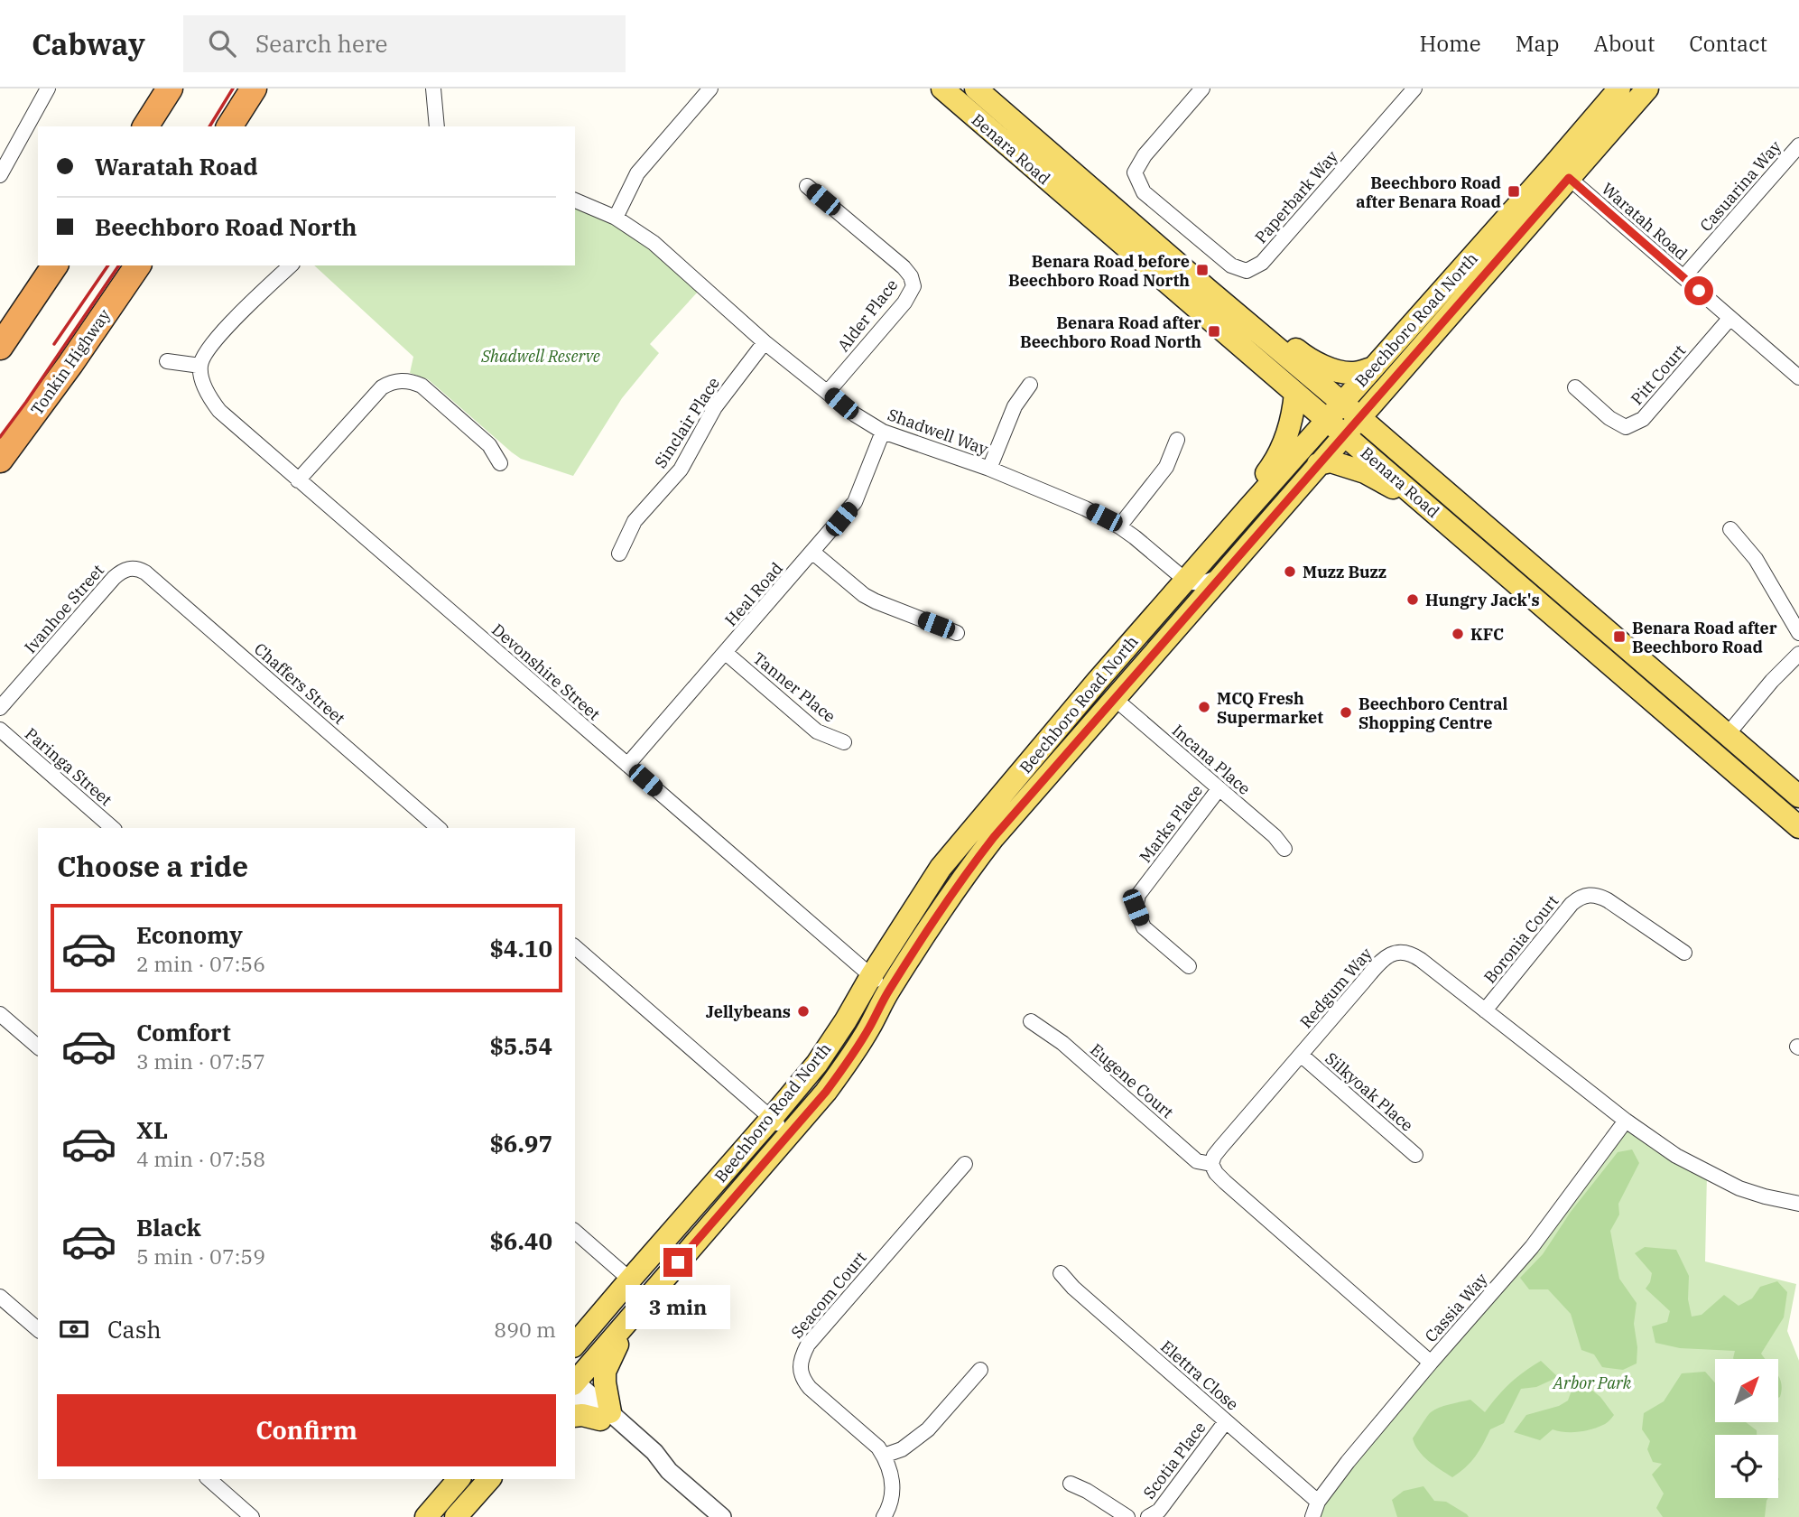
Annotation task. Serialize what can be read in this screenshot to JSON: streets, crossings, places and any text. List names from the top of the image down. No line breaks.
{"streets":{"highway":["Tonkin Highway"],"main road":["Benara Road","Beechboro Road North"],"street":["Casuarina Way","Paperbark Way","Waratah Road","Alder Place","Pitt Court","Sinclair Place","Shadwell Way","Heal Road","Ivanhoe Street","Devonshire Street","Chaffers Street","Tanner Place","Incana Place","Paringa Street","Marks Place","Boronia Court","Redgum Way","Eugene Court","Silkyoak Place","Seacom Court","Cassia Way","Elettra Close","Scotia Place"]},"crossings":[["Benara Road","Beechboro Road North"],["Casuarina Way","Waratah Road"],["Waratah Road","Beechboro Road North"],["Waratah Road","Pitt Court"],["Alder Place","Shadwell Way"],["Beechboro Road North","Shadwell Way"],["Beechboro Road North","Devonshire Street"],["Beechboro Road North","Incana Place"],["Sinclair Place","Shadwell Way"],["Shadwell Way","Heal Road"],["Heal Road","Devonshire Street"],["Heal Road","Tanner Place"],["Ivanhoe Street","Chaffers Street"],["Incana Place","Marks Place"],["Boronia Court","Redgum Way"],["Redgum Way","Eugene Court"],["Redgum Way","Silkyoak Place"],["Redgum Way","Cassia Way"],["Cassia Way","Elettra Close"],["Elettra Close","Scotia Place"]],"parks":["Shadwell Reserve","Arbor Park"],"places":{"transit":["Beechboro Road after Benara Road","Benara Road before Beechboro Road North","Benara Road after Beechboro Road North","Benara Road after Beechboro Road"],"other":["Muzz Buzz","Hungry Jack's","KFC","MCQ Fresh Supermarket","Beechboro Central Shopping Centre","Jellybeans"]},"north":"top right","page":{"header":"Cabway","search":"Search here","nav":["Home","Map","About","Contact"],"banner":["Waratah Road","Beechboro Road North"],"heading":"Choose a ride","list":[{"name":"Economy","note":"2 min · 07:56","value":"$4.10"},{"name":"Comfort","note":"3 min · 07:57","value":"$5.54"},{"name":"XL","note":"4 min · 07:58","value":"$6.97"},{"name":"Black","note":"5 min · 07:59","value":"$6.40"}],"bubble":"3 min","pay":["Cash","890 m"],"buttons":"Confirm"}}
